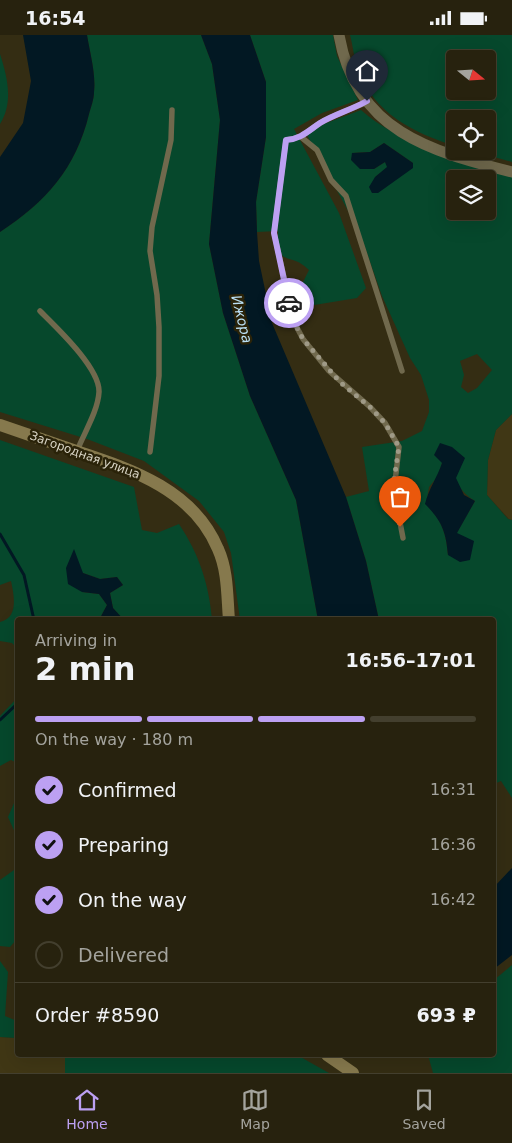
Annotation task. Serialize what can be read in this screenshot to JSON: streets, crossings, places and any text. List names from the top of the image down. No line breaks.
{"streets":{"main road":["Загородная улица"]},"water":["Ижора"],"north":"right","page":{"status":"16:54","heading":["2 min","Arriving in","16:56–17:01"],"panel":["Order #8590","693 ₽"],"bar":"On the way · 180 m","list":[["Confirmed","16:31"],["Preparing","16:36"],["On the way","16:42"],"Delivered"],"tabs":["Home","Map","Saved"]}}
